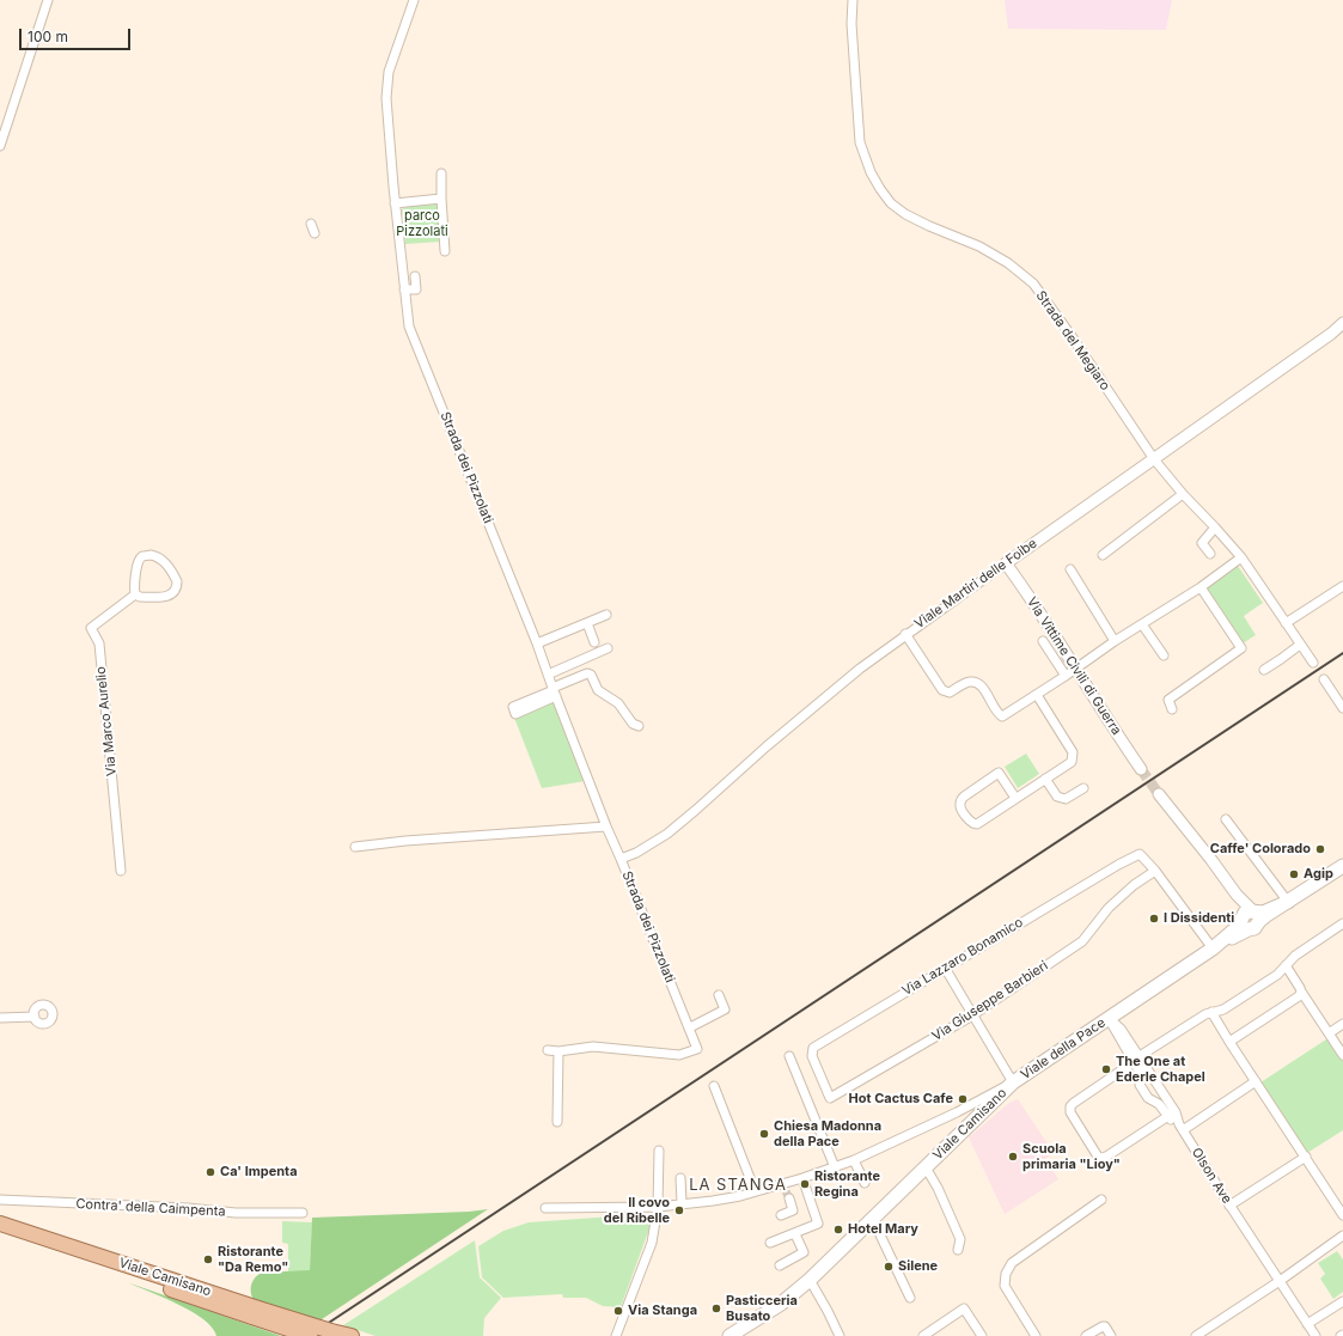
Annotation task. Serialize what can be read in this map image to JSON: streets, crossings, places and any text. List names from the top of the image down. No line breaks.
{"streets":{"main road":["Viale della Pace","Viale Camisano"],"street":["Strada del Megiaro","Strada dei Pizzolati","Viale Martiri delle Foibe","Via Vittime Civili di Guerra","Via Marco Aurelio","Via Lazzaro Bonamico","Via Giuseppe Barbieri","Olson Ave","Contra' della Caimpenta"]},"crossings":[["Strada del Megiaro","Viale Martiri delle Foibe"],["Strada dei Pizzolati","Viale Martiri delle Foibe"],["Viale Martiri delle Foibe","Via Vittime Civili di Guerra"],["Via Lazzaro Bonamico","Via Giuseppe Barbieri"],["Viale della Pace","Viale Camisano"],["Viale della Pace","Olson Ave"]],"districts":["LA STANGA"],"parks":["parco Pizzolati"],"places":["Caffe' Colorado","Agip","I Dissidenti","The One at Ederle Chapel","Hot Cactus Cafe","Chiesa Madonna della Pace","Scuola primaria \"Lioy\"","Ca' Impenta","Ristorante Regina","Il covo del Ribelle","Hotel Mary","Ristorante \"Da Remo\"","Silene","Pasticceria Busato","Via Stanga"],"scale_bar":"100 m"}
